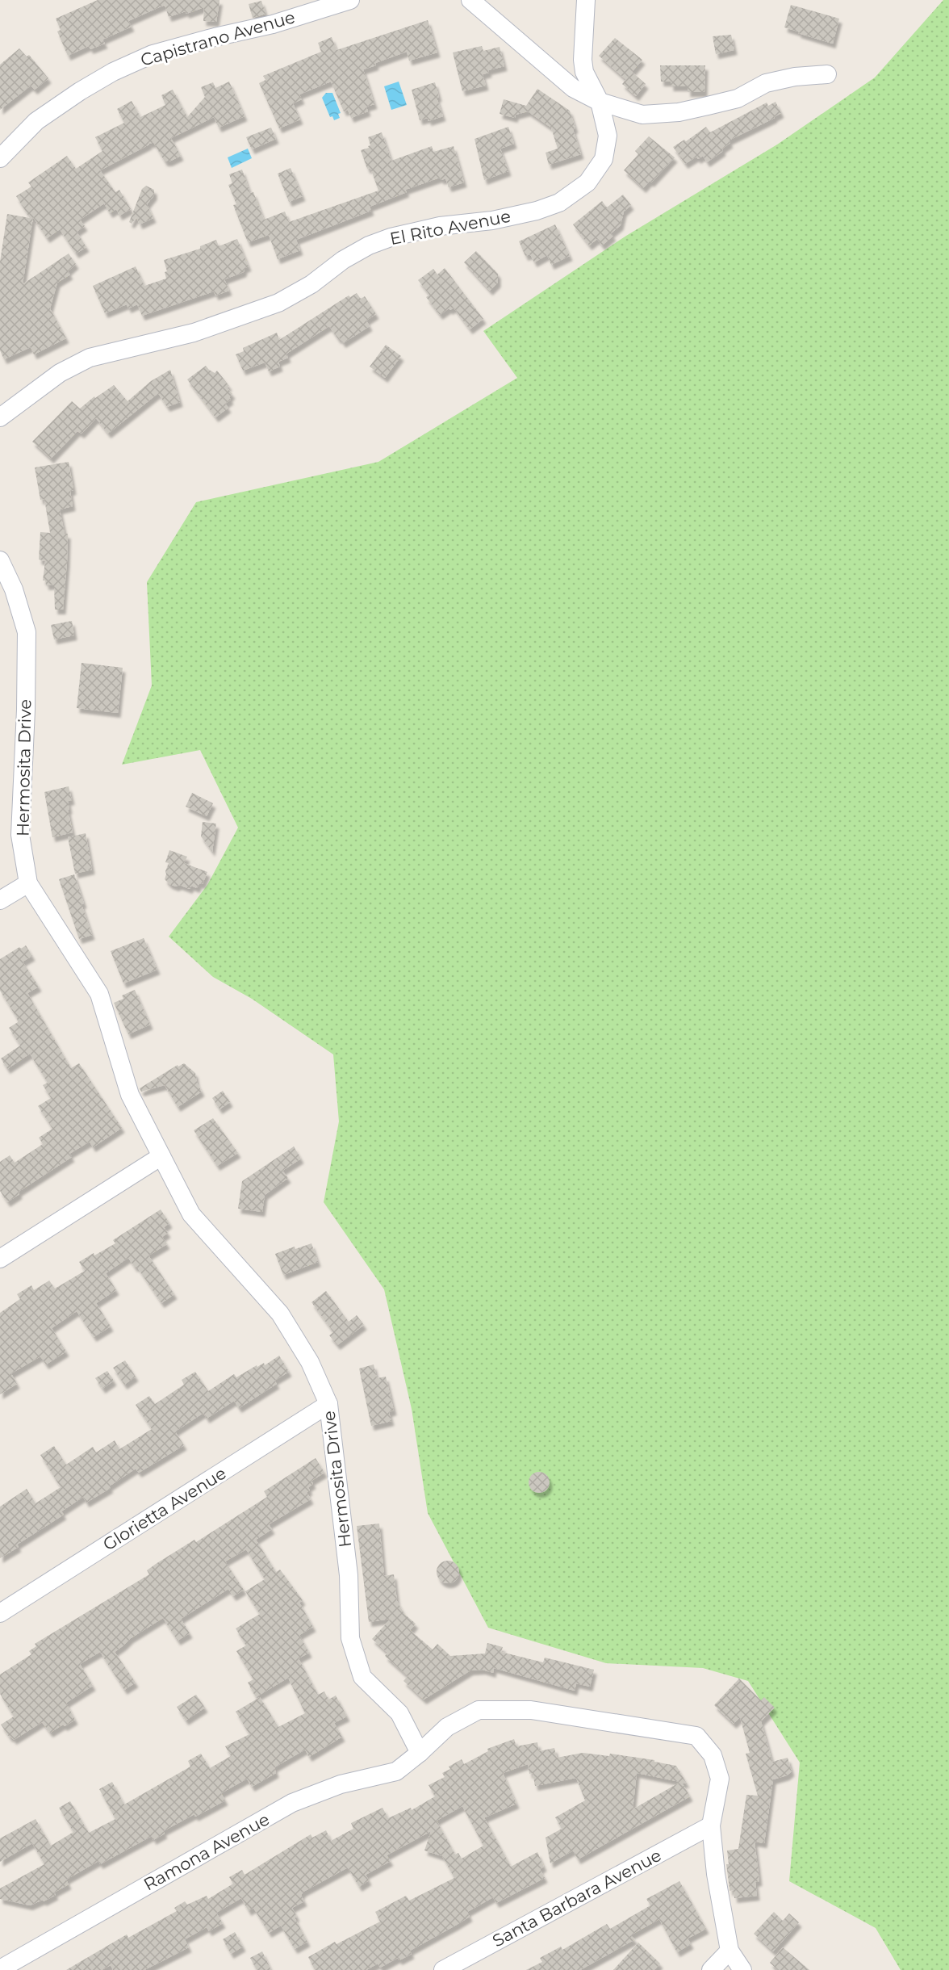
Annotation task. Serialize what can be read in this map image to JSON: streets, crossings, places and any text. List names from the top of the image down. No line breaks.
{"streets":{"street":["Capistrano Avenue","El Rito Avenue","Hermosita Drive","Glorietta Avenue","Ramona Avenue","Santa Barbara Avenue"]},"crossings":[["Hermosita Drive","Glorietta Avenue"],["Hermosita Drive","Ramona Avenue"]]}
